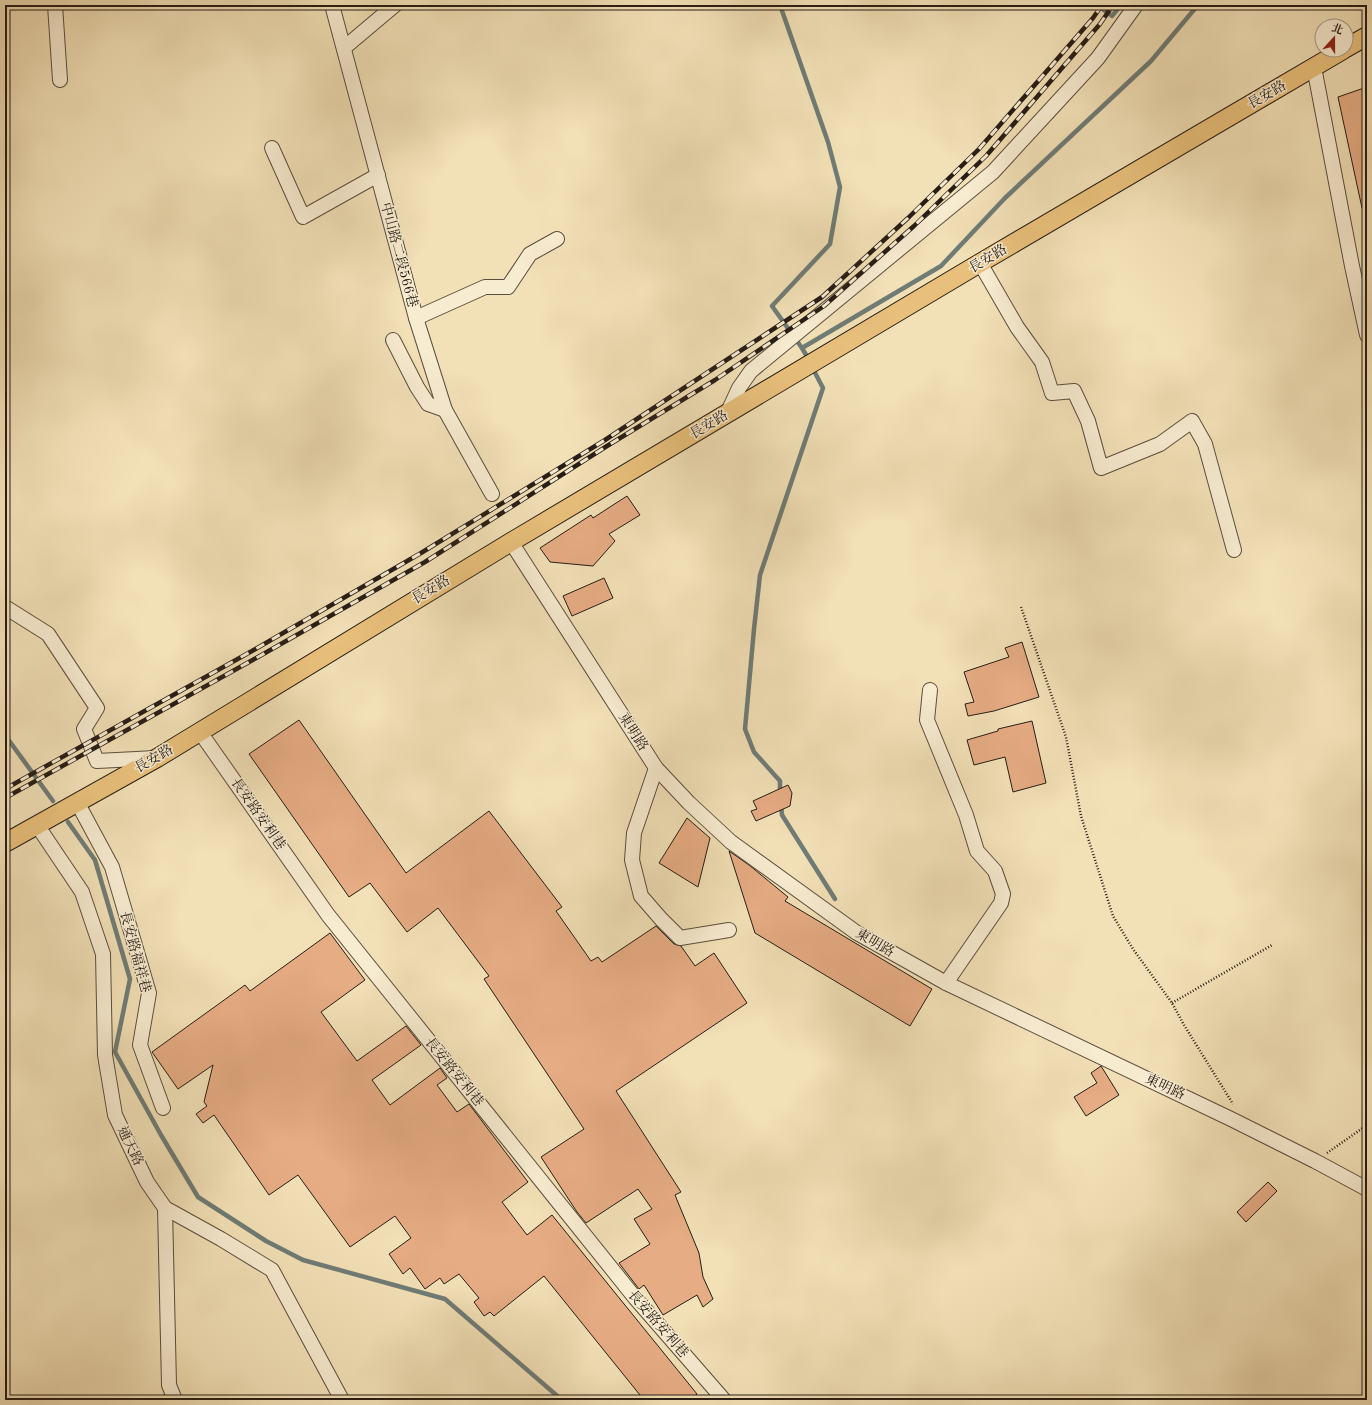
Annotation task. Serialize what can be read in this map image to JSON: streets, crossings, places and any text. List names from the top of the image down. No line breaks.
{"streets":{"main road":["長安路"],"street":["中山路二段566巷","東明路","長安路安利巷","長安路福祥巷","通天路"]},"crossings":[["長安路","東明路"],["長安路","長安路安利巷"],["長安路","長安路福祥巷"]],"north":"top"}
